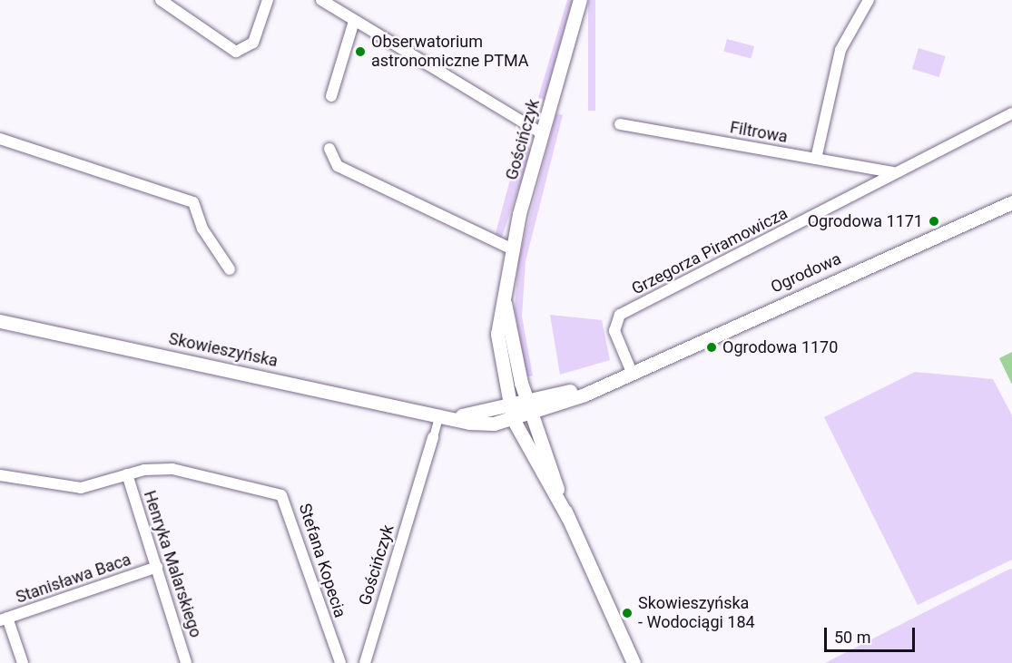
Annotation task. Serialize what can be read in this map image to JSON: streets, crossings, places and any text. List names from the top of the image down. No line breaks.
{"streets":{"street":["Filtrowa","Gościńczyk","Grzegorza Piramowicza","Ogrodowa","Skowieszyńska","Stefana Kopecia","Henryka Malarskiego","Stanisława Baca"]},"crossings":[["Filtrowa","Grzegorza Piramowicza"],["Gościńczyk","Ogrodowa"],["Gościńczyk","Skowieszyńska"],["Grzegorza Piramowicza","Ogrodowa"],["Ogrodowa","Skowieszyńska"],["Stefana Kopecia","Henryka Malarskiego"],["Henryka Malarskiego","Stanisława Baca"]],"places":["Obserwatorium astronomiczne PTMA","Ogrodowa 1171","Ogrodowa 1170","Skowieszyńska - Wodociągi 184"],"scale_bar":"50 m"}
